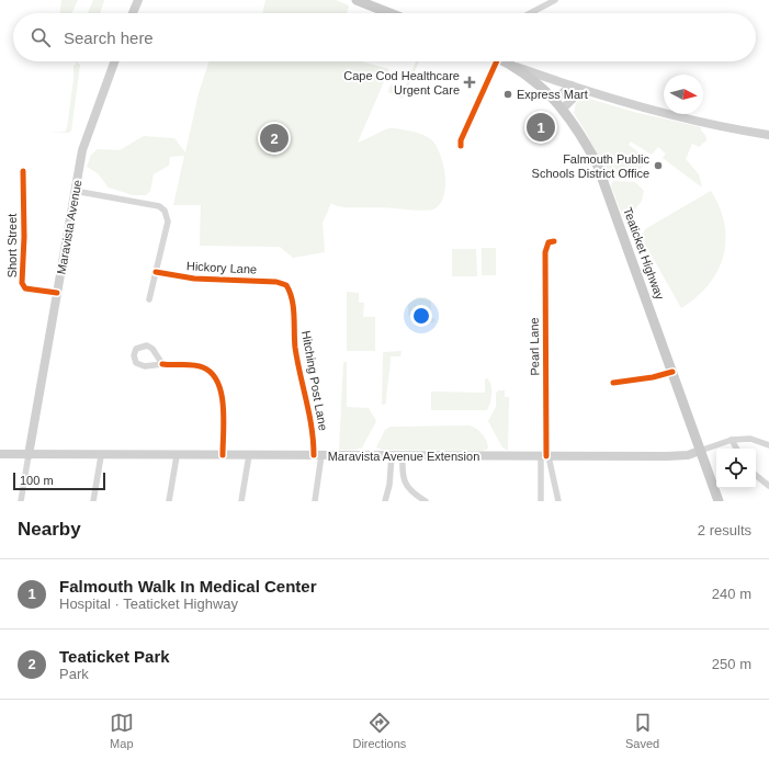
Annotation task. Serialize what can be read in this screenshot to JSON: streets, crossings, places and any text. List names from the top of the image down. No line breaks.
{"streets":{"main road":["Maravista Avenue","Teaticket Highway","Maravista Avenue Extension"],"street":["Short Street","Hickory Lane","Pearl Lane","Hitching Post Lane"]},"crossings":[["Maravista Avenue","Short Street"],["Maravista Avenue","Maravista Avenue Extension"],["Teaticket Highway","Maravista Avenue Extension"],["Hickory Lane","Hitching Post Lane"],["Pearl Lane","Maravista Avenue Extension"],["Hitching Post Lane","Maravista Avenue Extension"]],"places":{"health":["Cape Cod Healthcare Urgent Care"],"other":["Express Mart","Falmouth Public Schools District Office"]},"scale_bar":"100 m","north":"right","page":{"search":"Search here","pins":["1","2"],"scale":"100 m","heading":["Nearby","2 results"],"list":[{"mark":"1","name":"Falmouth Walk In Medical Center","note":"Hospital · Teaticket Highway","value":"240 m"},{"mark":"2","name":"Teaticket Park","note":"Park","value":"250 m"}],"nav":["Map","Directions","Saved"]}}
